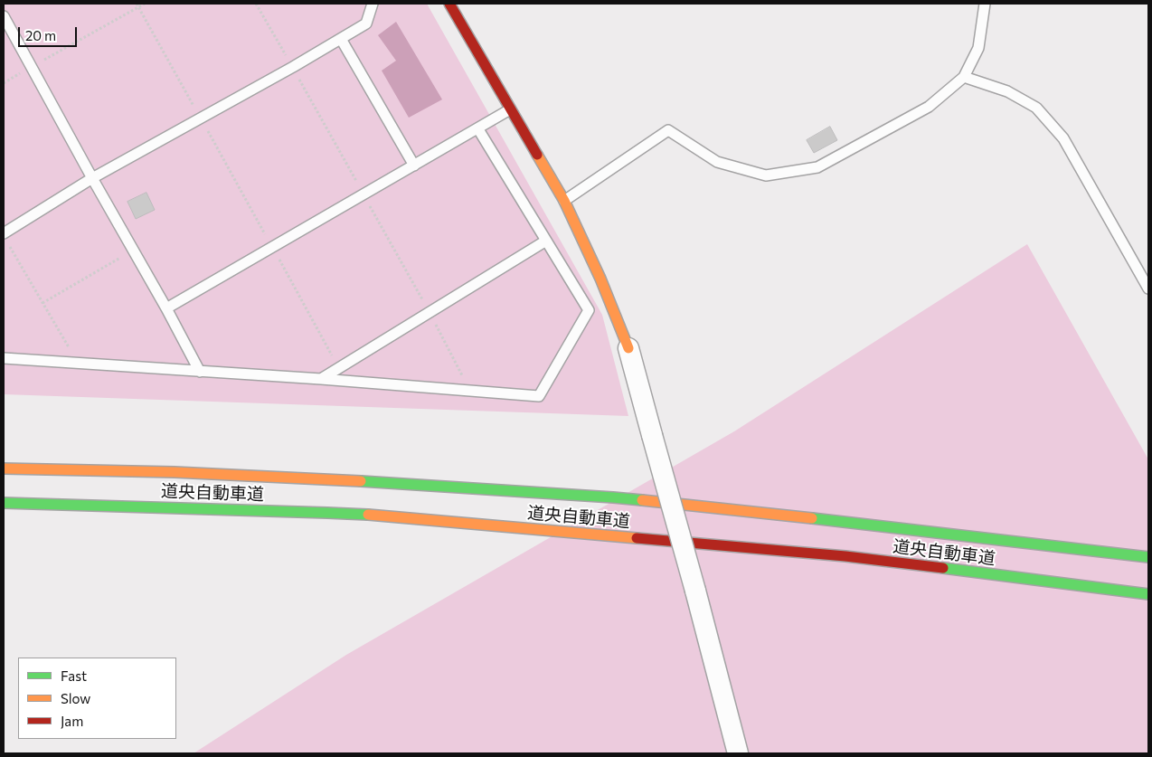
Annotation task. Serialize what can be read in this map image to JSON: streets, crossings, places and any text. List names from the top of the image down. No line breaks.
{"streets":{"main road":["道央自動車道"]},"legend":["Fast","Slow","Jam"],"scale_bar":"20 m"}
